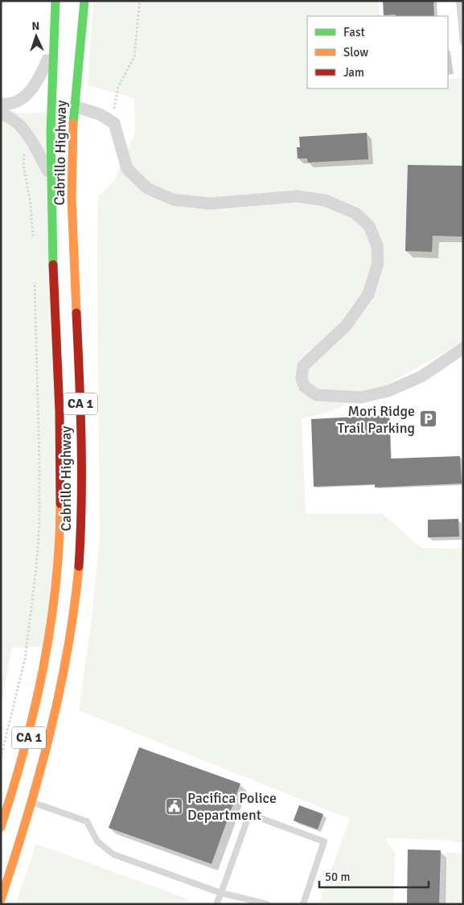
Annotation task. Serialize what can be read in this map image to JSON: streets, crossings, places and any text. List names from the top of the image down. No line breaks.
{"streets":{"highway":["Cabrillo Highway","CA 1"]},"places":{"parking":["Mori Ridge Trail Parking"],"public building":["Pacifica Police Department"]},"legend":["Fast","Slow","Jam"],"scale_bar":"50 m","north":"top"}
